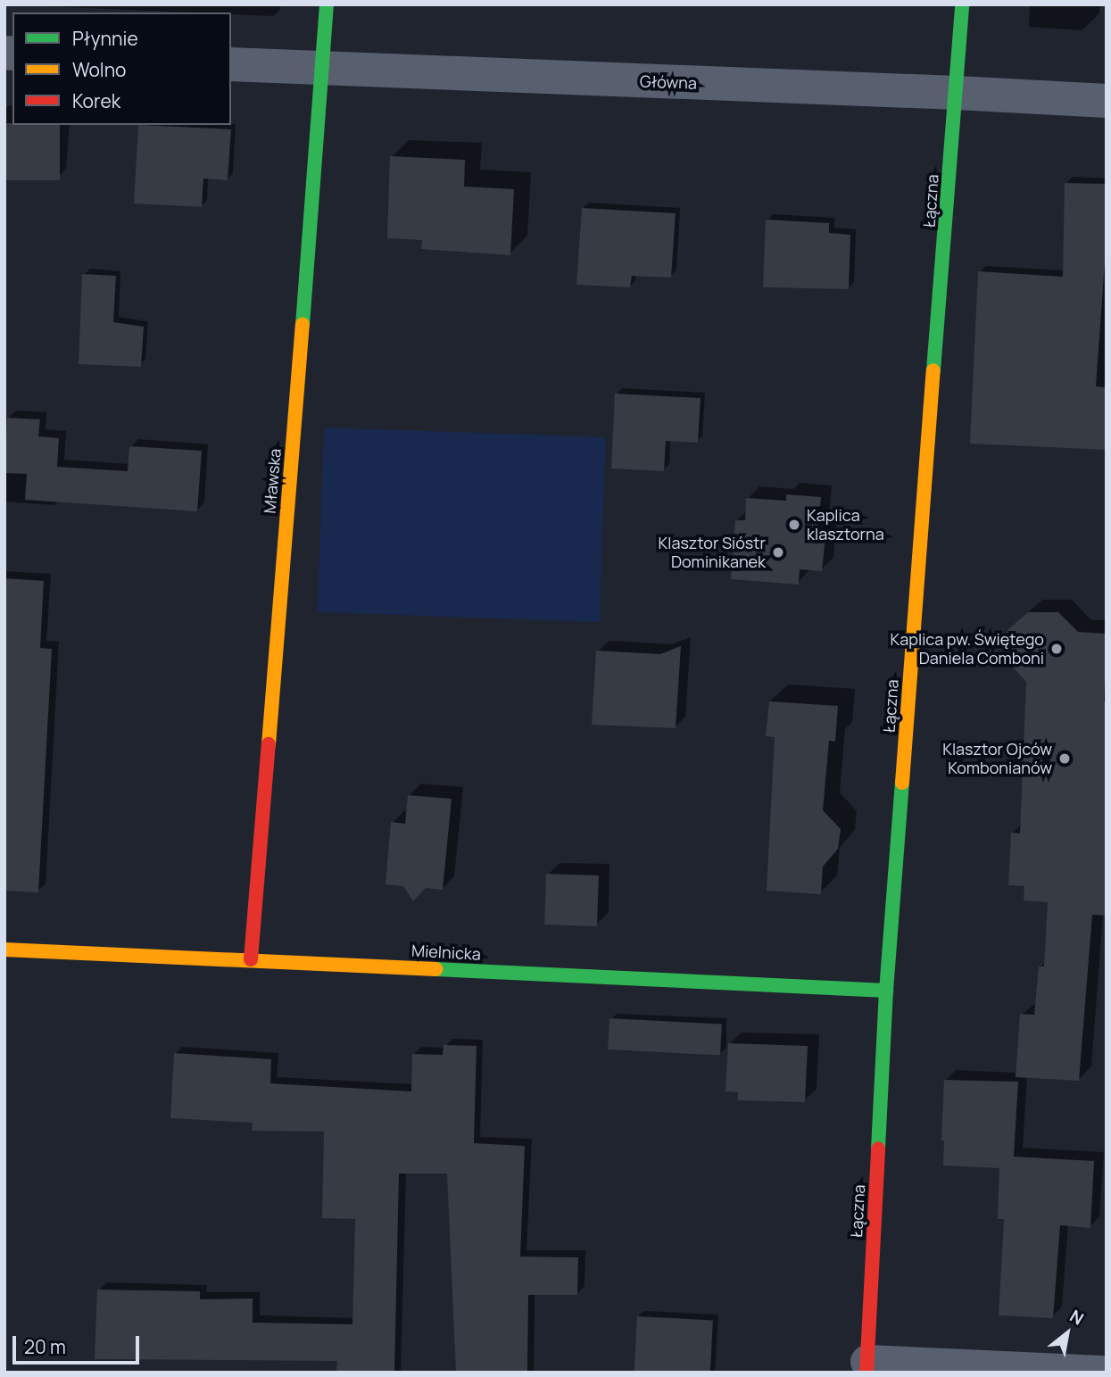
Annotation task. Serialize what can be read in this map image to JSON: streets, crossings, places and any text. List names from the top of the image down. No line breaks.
{"streets":{"street":["Główna","Łączna","Mławska","Mielnicka"]},"crossings":[["Główna","Łączna"],["Główna","Mławska"],["Łączna","Mielnicka"],["Mławska","Mielnicka"]],"places":["Kaplica klasztorna","Klasztor Sióstr Dominikanek","Kaplica pw. Świętego Daniela Comboni","Klasztor Ojców Kombonianów"],"legend":["Płynnie","Wolno","Korek"],"scale_bar":"20 m","north":"top right"}
